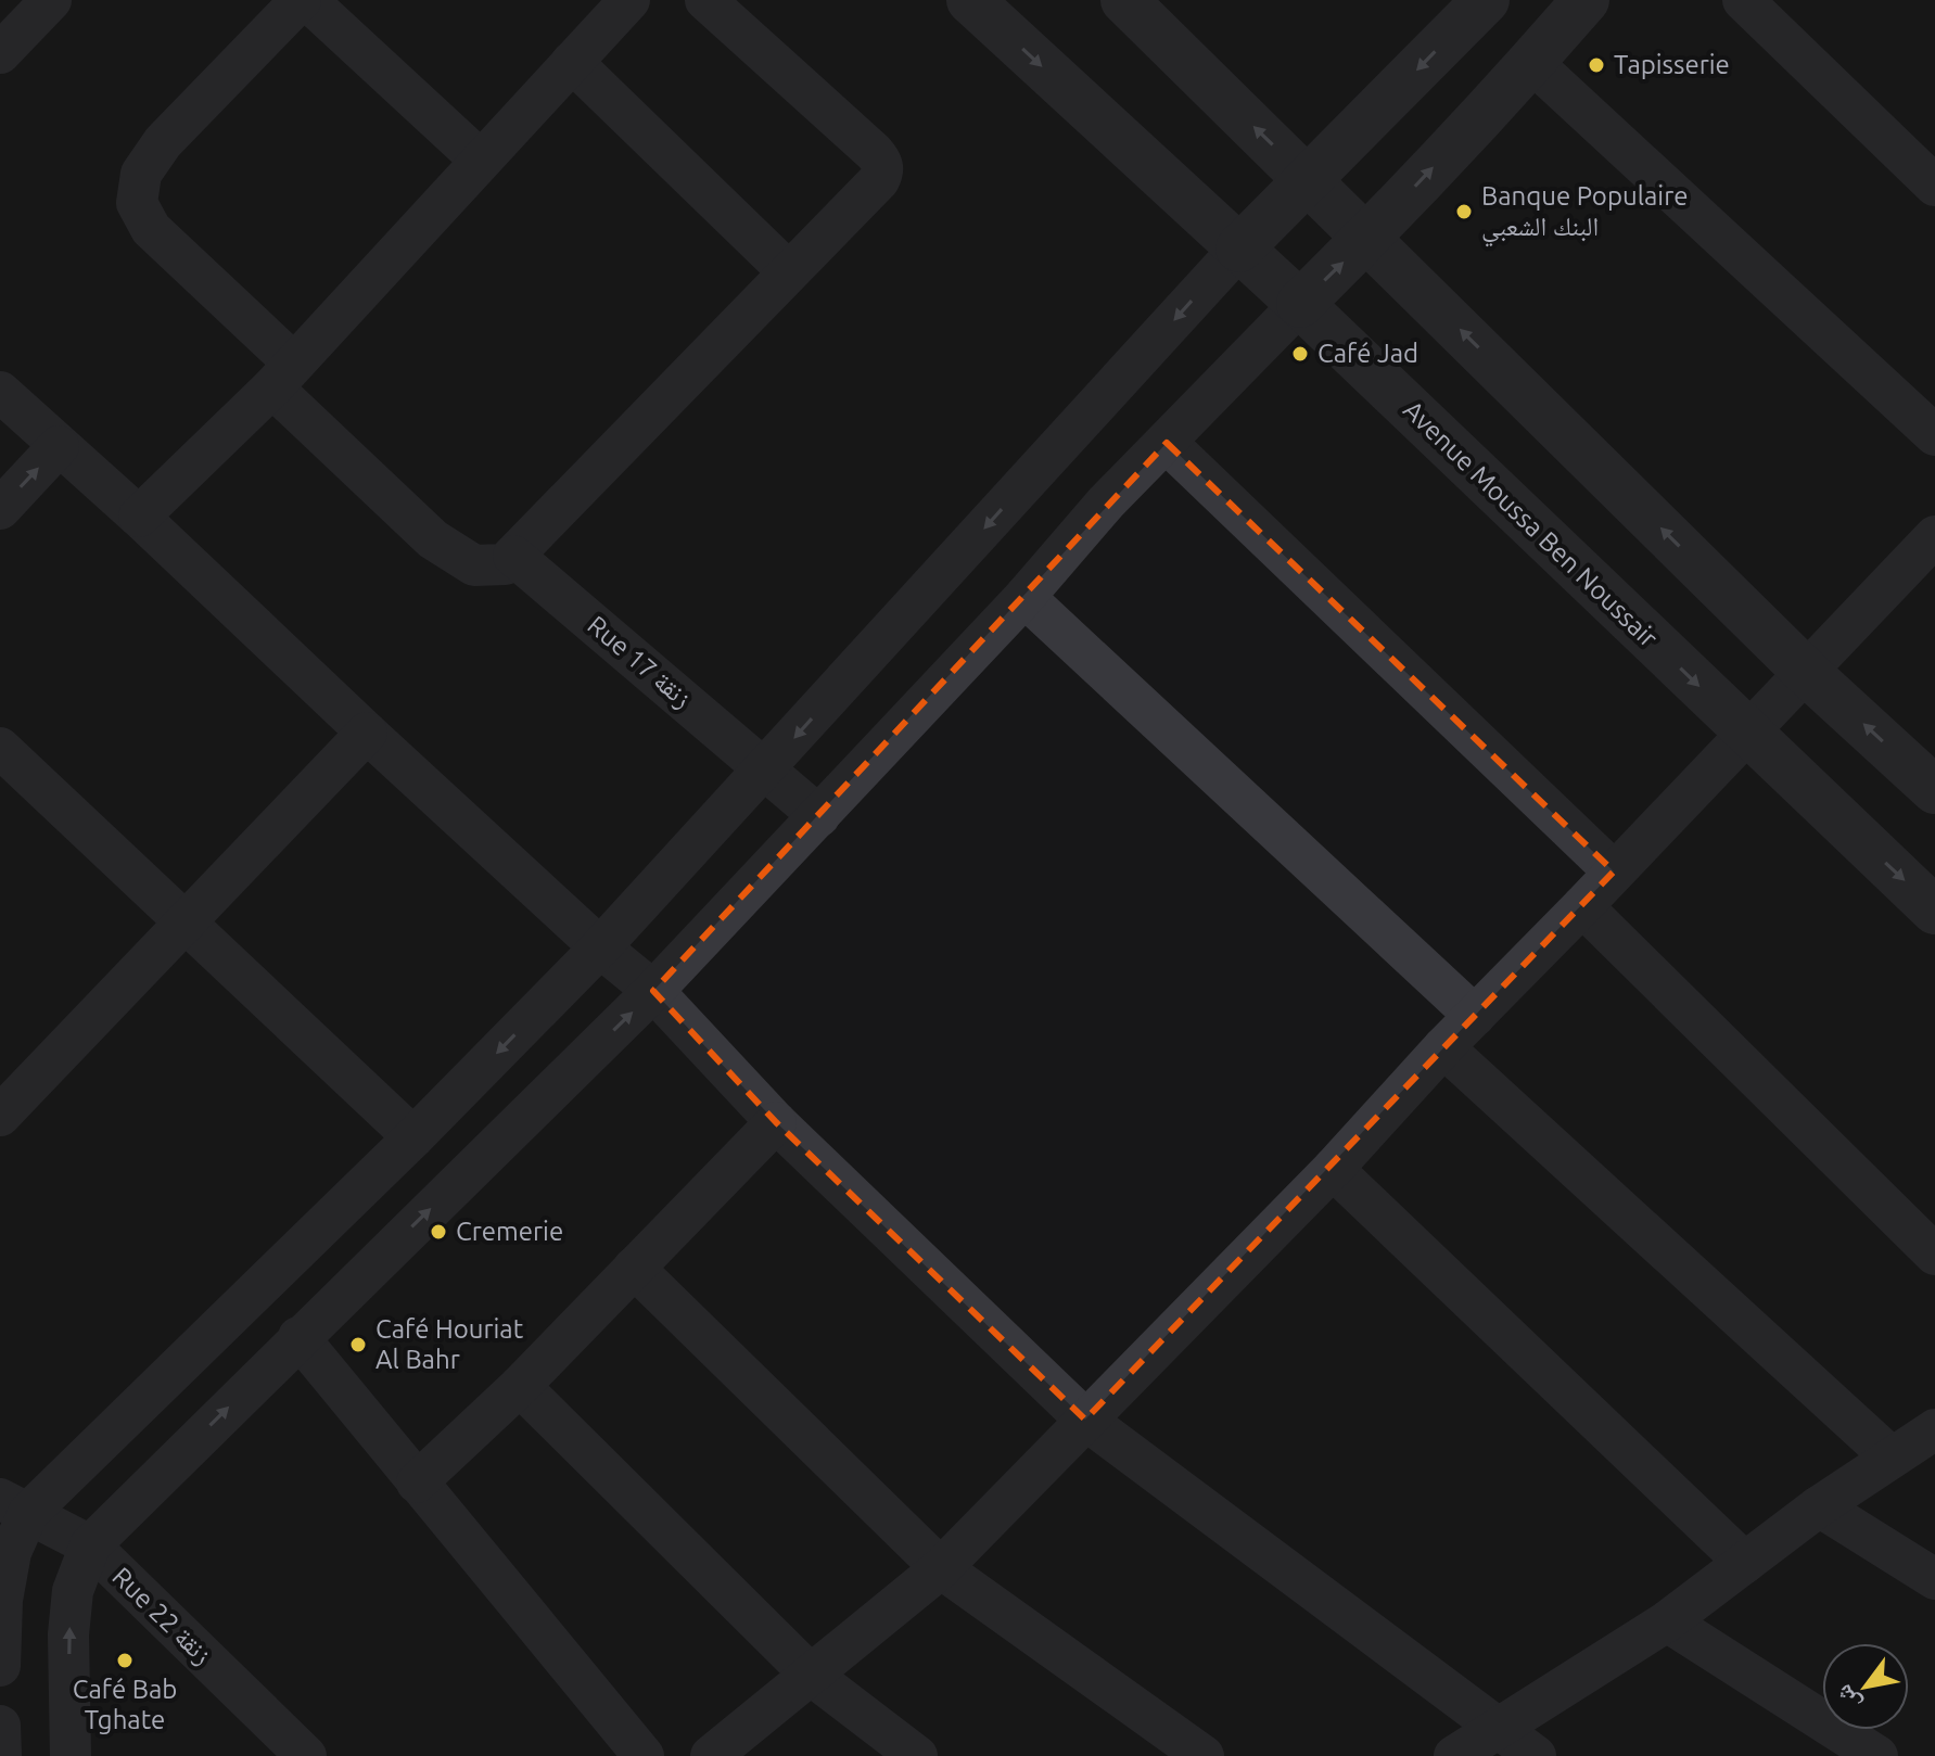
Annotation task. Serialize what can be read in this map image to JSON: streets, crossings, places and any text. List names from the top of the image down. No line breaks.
{"streets":{"street":["Avenue Moussa Ben Noussair","Rue 17 زنقة","Rue 22 زنقة"]},"places":["Tapisserie","Banque Populaire البنك الشعبي","Café Jad","Cremerie","Café Houriat Al Bahr","Café Bab Tghate"],"north":"bottom left"}
